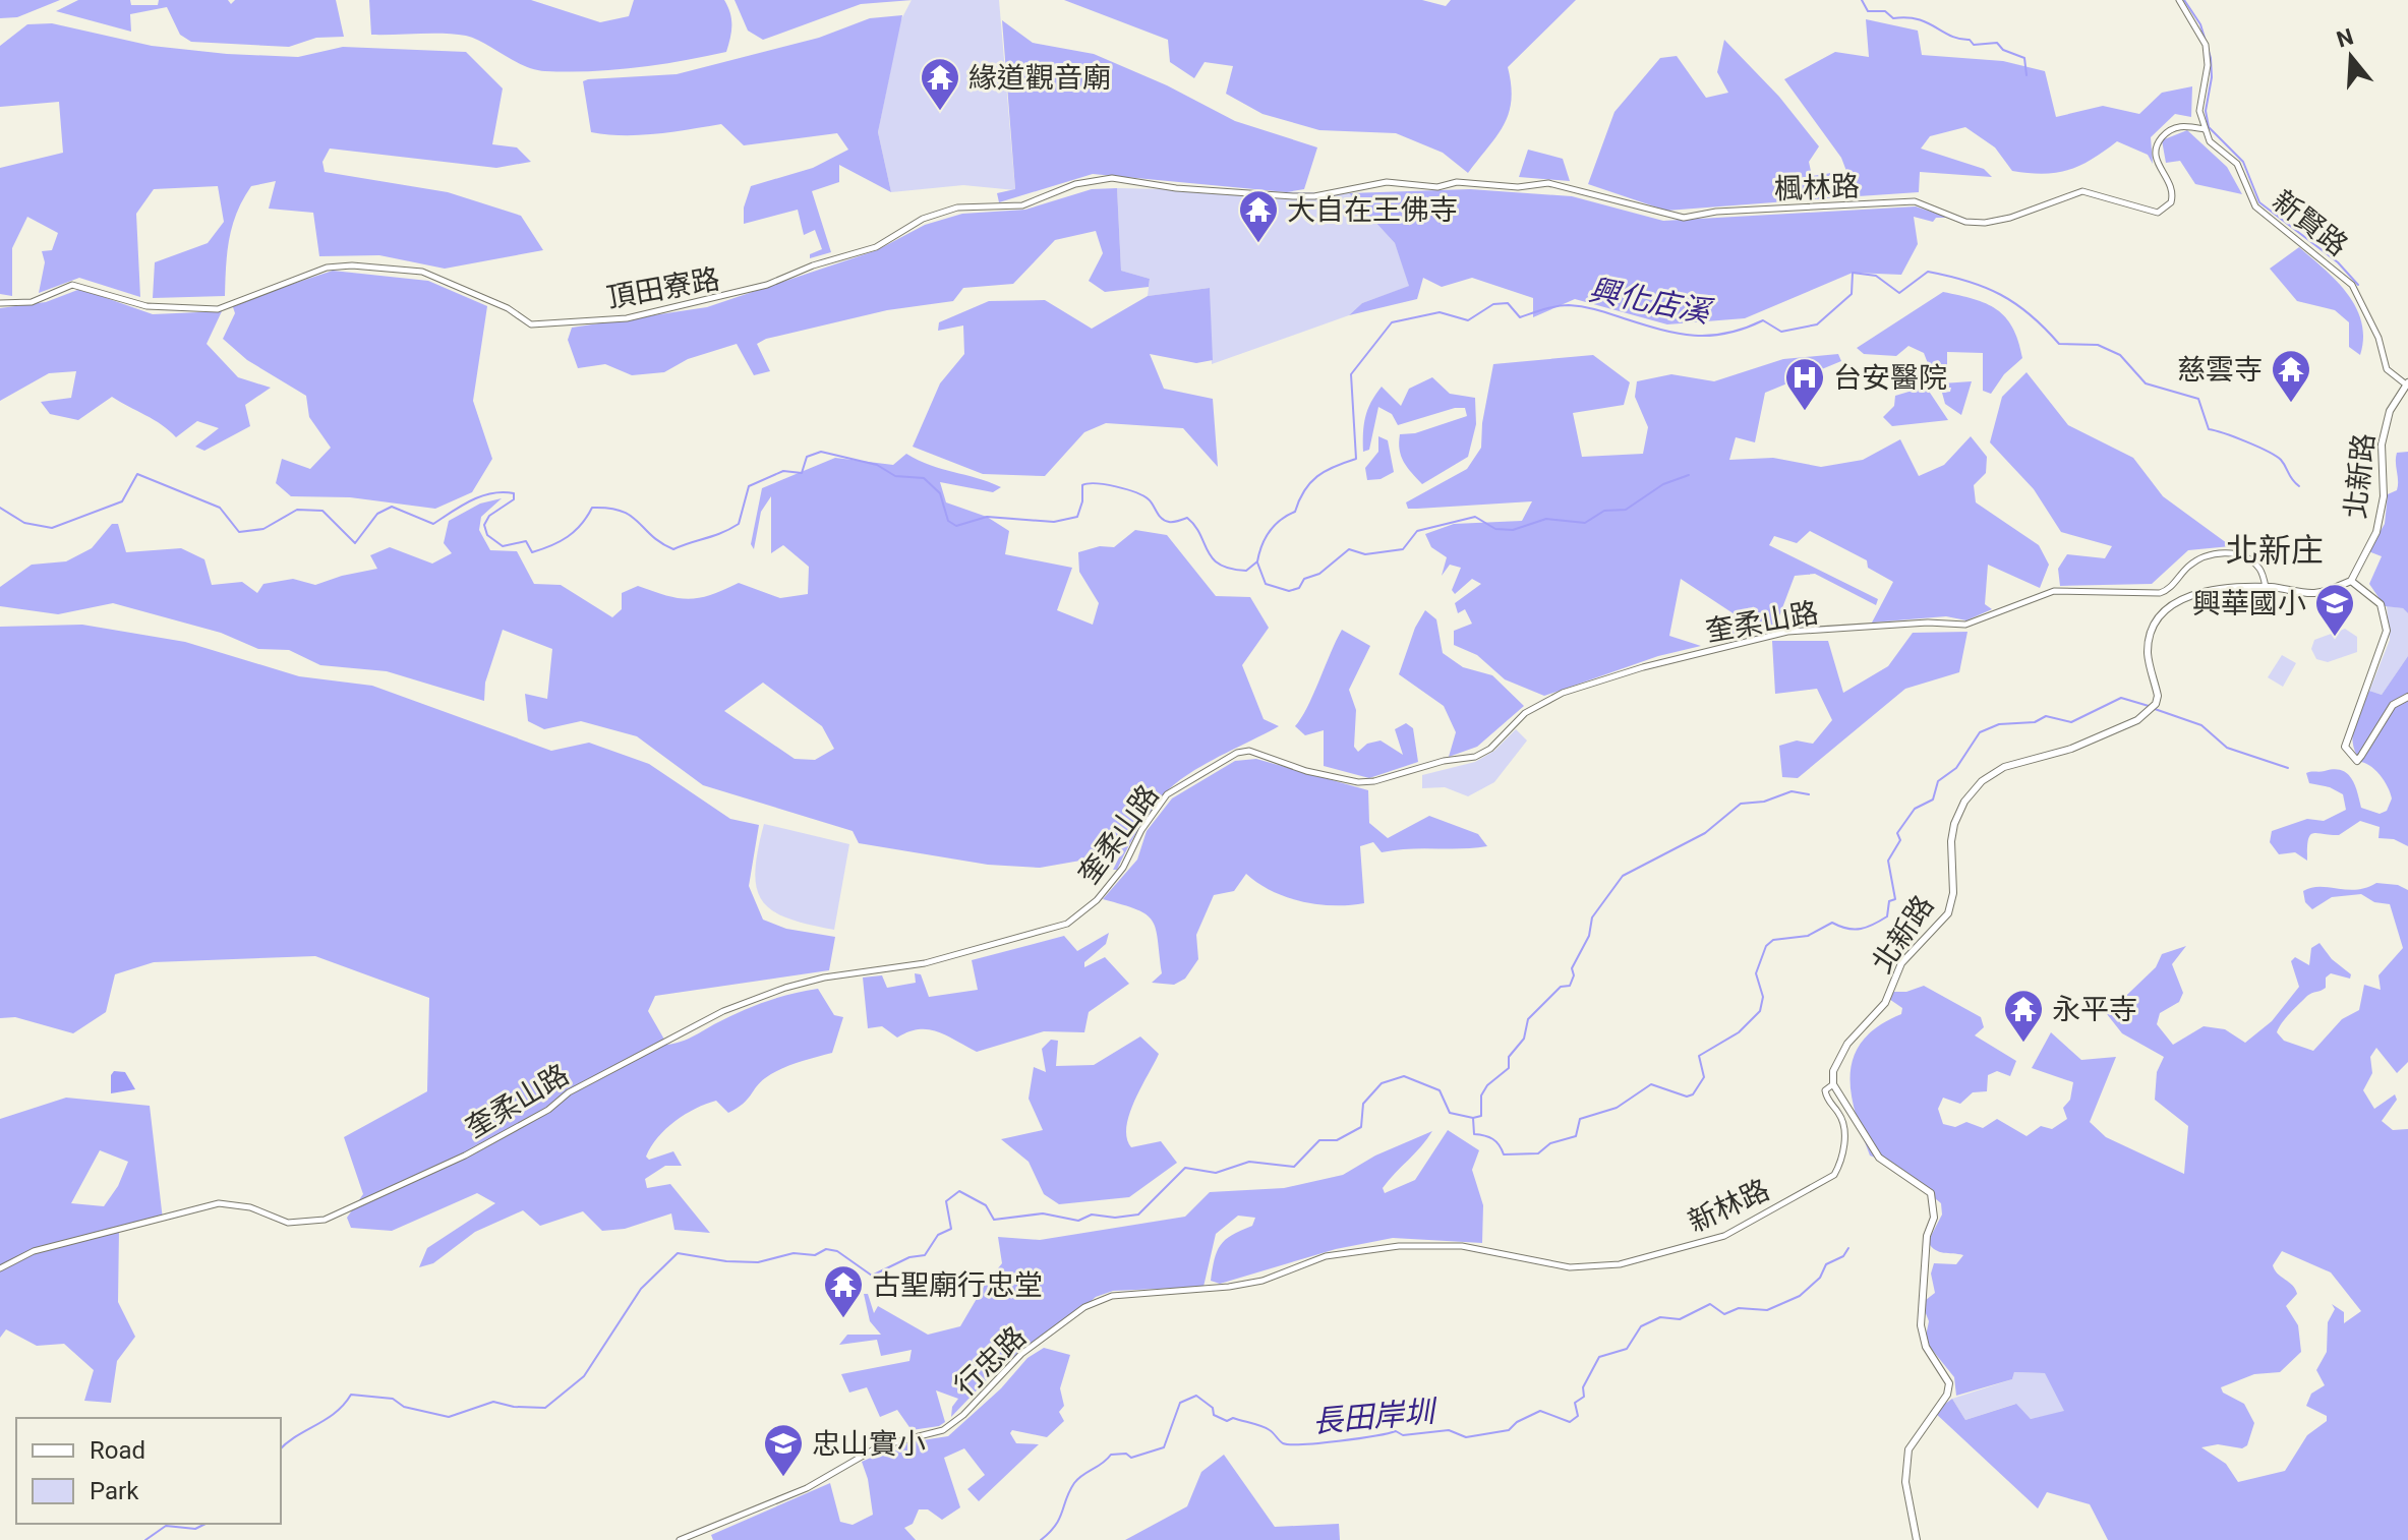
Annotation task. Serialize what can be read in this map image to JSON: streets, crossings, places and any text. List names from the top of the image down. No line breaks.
{"streets":{"main road":["北新路"],"street":["楓林路","新賢路","頂田寮路","奎柔山路","新林路","行忠路"]},"crossings":[["楓林路","新賢路"],["楓林路","頂田寮路"],["新賢路","北新路"],["北新路","奎柔山路"],["北新路","新林路"],["新林路","行忠路"]],"districts":["北新庄"],"water":["興化店溪","長田岸圳"],"places":{"temple":["緣道觀音廟","大自在王佛寺","慈雲寺","永平寺","古聖廟行忠堂"],"hospital":["台安醫院"],"school or university":["興華國小","忠山實小"]},"legend":["Road","Park"],"north":"top"}
